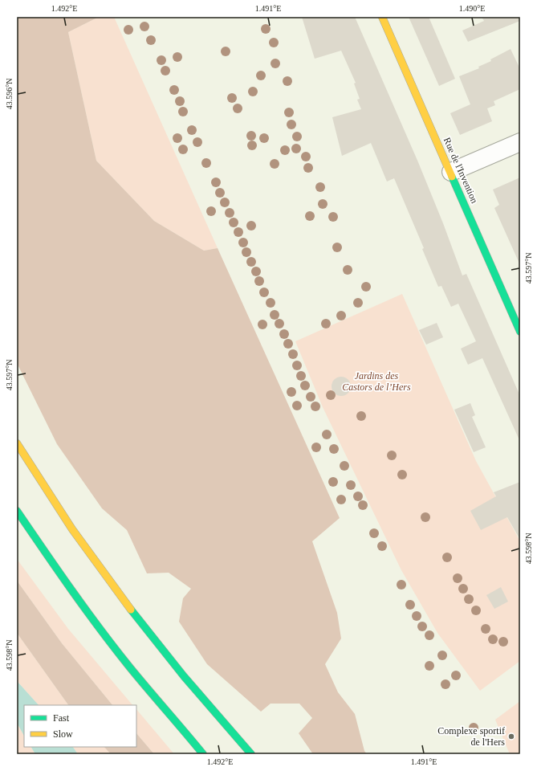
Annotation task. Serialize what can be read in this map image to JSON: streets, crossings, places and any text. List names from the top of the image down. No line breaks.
{"streets":{"main road":["Rue de l'Invention"]},"parks":["Jardins des Castors de l’Hers"],"places":["Complexe sportif de l'Hers"],"legend":["Fast","Slow"],"coordinates":["1.492°E","1.491°E","1.490°E","43.596°N","43.597°N","43.598°N"]}
